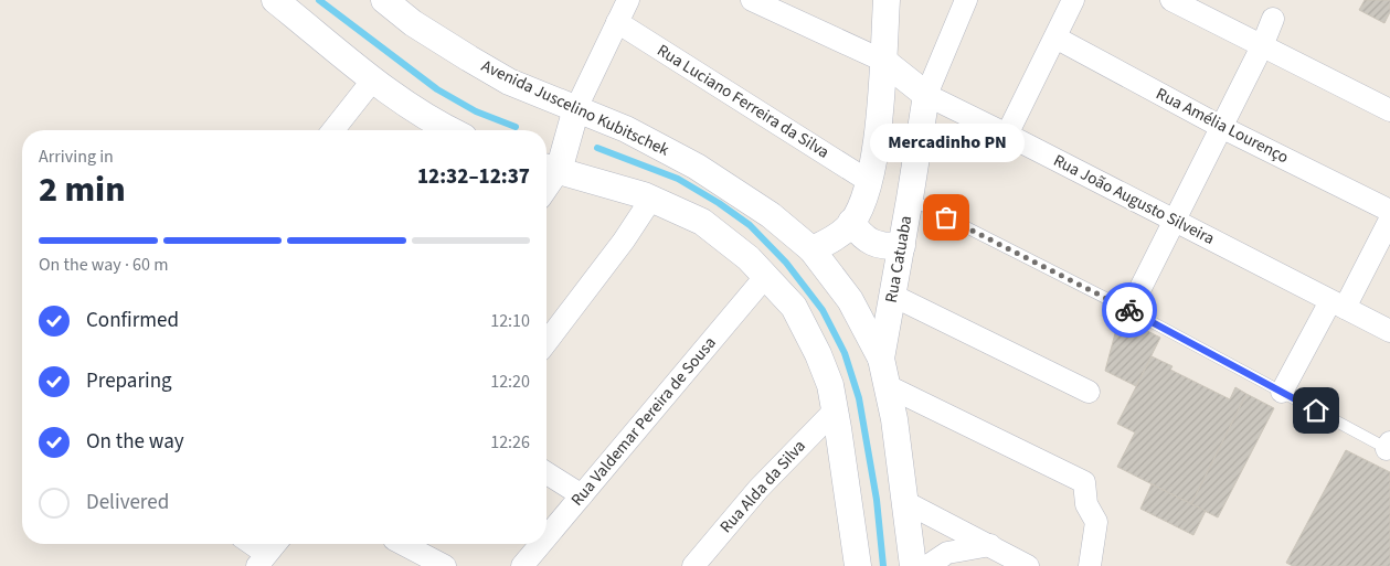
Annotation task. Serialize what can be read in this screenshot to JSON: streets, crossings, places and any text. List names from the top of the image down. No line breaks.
{"streets":{"street":["Rua Luciano Ferreira da Silva","Avenida Juscelino Kubitschek","Rua Amélia Lourenço","Rua João Augusto Silveira","Rua Catuaba","Rua Valdemar Pereira de Sousa","Rua Alda da Silva"]},"crossings":[["Avenida Juscelino Kubitschek","Rua Catuaba"],["Rua João Augusto Silveira","Rua Catuaba"]],"places":["Mercadinho PN"],"page":{"bubble":"Mercadinho PN","heading":["2 min","Arriving in","12:32–12:37"],"bar":"On the way · 60 m","list":[["Confirmed","12:10"],["Preparing","12:20"],["On the way","12:26"],"Delivered"]}}
